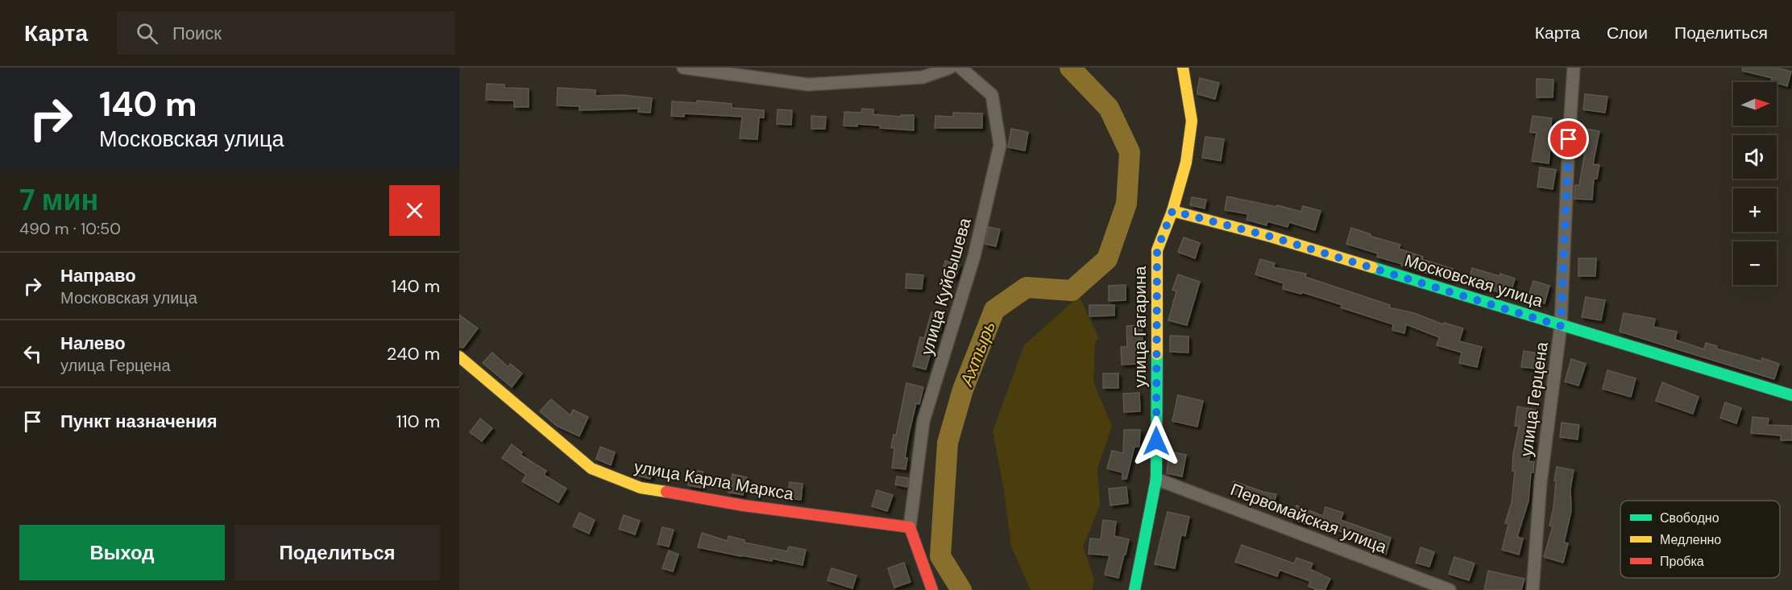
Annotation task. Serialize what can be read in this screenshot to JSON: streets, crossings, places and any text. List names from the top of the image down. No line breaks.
{"streets":{"street":["Московская улица","улица Куйбышева","улица Гагарина","улица Герцена","улица Карла Маркса","Первомайская улица"]},"crossings":[["Московская улица","улица Гагарина"],["Московская улица","улица Герцена"],["улица Куйбышева","улица Карла Маркса"],["улица Гагарина","Первомайская улица"]],"water":["Ахтырь"],"legend":["Свободно","Медленно","Пробка"],"north":"right","page":{"header":"Карта","search":"Поиск","nav":["Карта","Слои","Поделиться"],"turn":["140 m","Московская улица"],"map_buttons":["+","−"],"heading":["7 мин","490 m · 10:50"],"list":[{"name":"Направо","note":"Московская улица","value":"140 m"},{"name":"Налево","note":"улица Герцена","value":"240 m"},{"name":"Пункт назначения","value":"110 m"}],"buttons":["Выход","Поделиться"]}}
